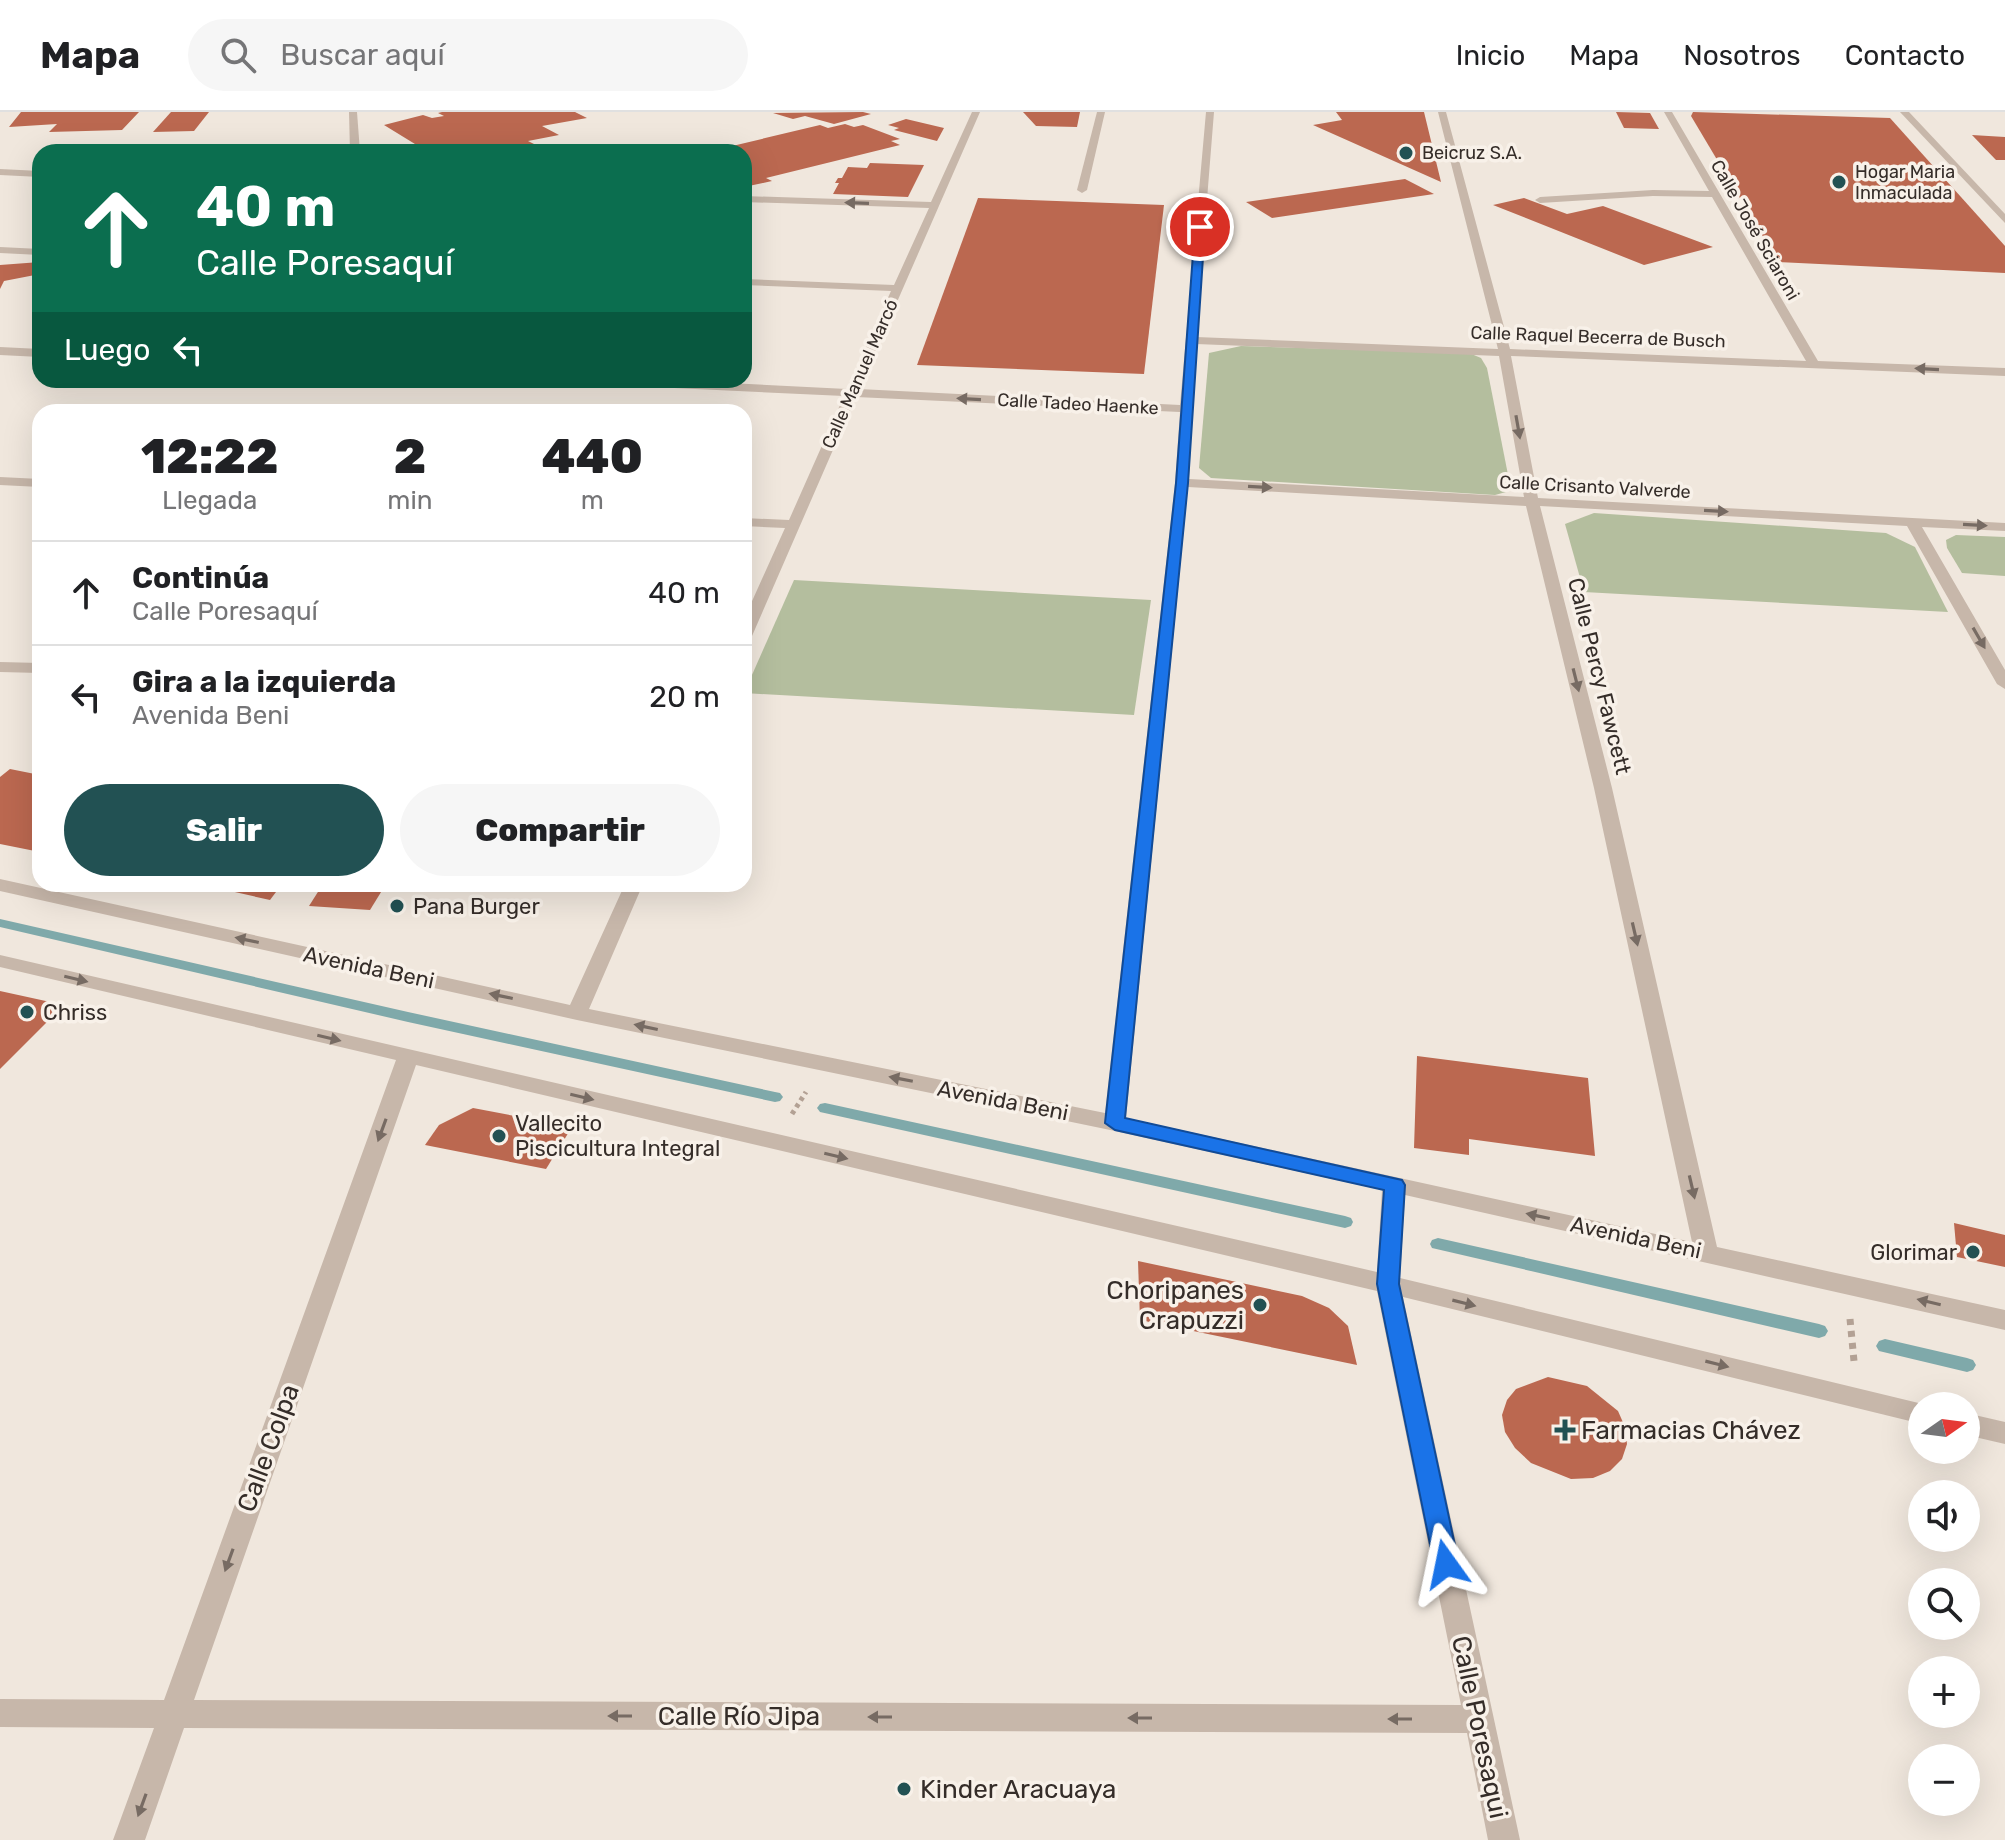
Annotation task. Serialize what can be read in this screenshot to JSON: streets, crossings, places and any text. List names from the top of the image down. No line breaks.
{"streets":{"street":["Calle José Sciaroni","Calle Raquel Becerra de Busch","Calle Manuel Marcó","Calle Tadeo Haenke","Calle Crisanto Valverde","Calle Percy Fawcett","Avenida Beni","Calle Colpa","Calle Río Jipa","Calle Poresaqui"]},"crossings":[["Calle José Sciaroni","Calle Raquel Becerra de Busch"],["Calle Raquel Becerra de Busch","Calle Percy Fawcett"],["Calle Manuel Marcó","Calle Tadeo Haenke"],["Calle Tadeo Haenke","Calle Crisanto Valverde"],["Calle Tadeo Haenke","Avenida Beni"],["Calle Crisanto Valverde","Calle Percy Fawcett"],["Calle Percy Fawcett","Avenida Beni"],["Avenida Beni","Calle Poresaqui"],["Calle Colpa","Calle Río Jipa"],["Calle Río Jipa","Calle Poresaqui"]],"one_way":["Calle Crisanto Valverde","Calle Percy Fawcett","Calle Colpa","Calle Río Jipa"],"places":{"other":["Beicruz S.A.","Hogar Maria Inmaculada","Pana Burger","Chriss","Vallecito Piscicultura Integral","Glorimar","Choripanes Crapuzzi","Kinder Aracuaya"],"health":["Farmacias Chávez"]},"north":"right","page":{"header":"Mapa","search":"Buscar aquí","nav":["Inicio","Mapa","Nosotros","Contacto"],"turn":["40 m","Calle Poresaquí"],"then":"Luego","eta":["12:22","Llegada","2","min","440","m"],"list":[{"name":"Continúa","note":"Calle Poresaquí","value":"40 m"},{"name":"Gira a la izquierda","note":"Avenida Beni","value":"20 m"}],"buttons":["Salir","Compartir"],"map_buttons":["+","−"]}}
